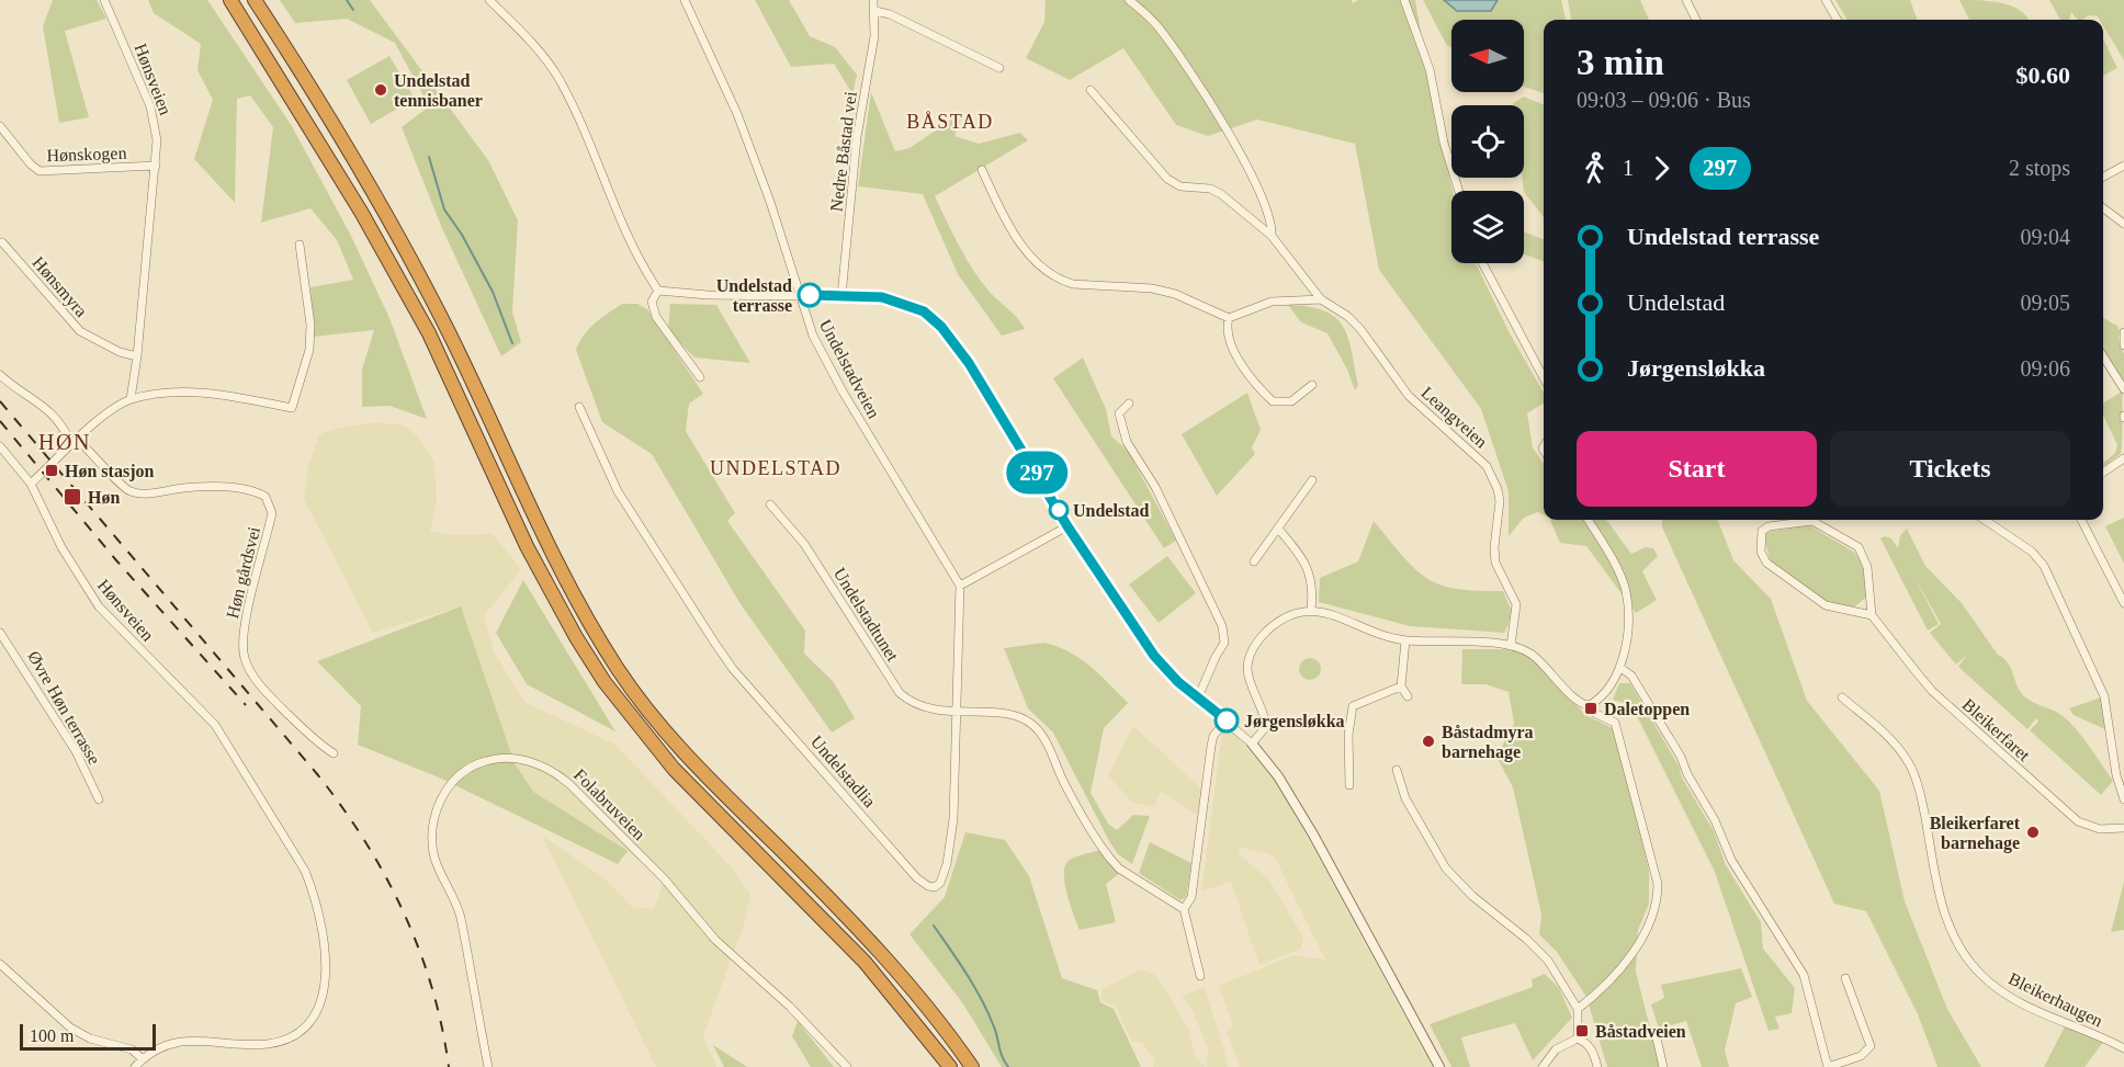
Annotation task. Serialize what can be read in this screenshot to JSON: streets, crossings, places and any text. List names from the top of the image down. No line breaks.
{"streets":{"street":["Hønsveien","Nedre Båstad vei","Hønskogen","Hønsmyra","Undelstadveien","Leangveien","Høn gårdsvei","Undelstadtunet","Øvre Høn terrasse","Bleikerfaret","Undelstadlia","Folabruveien","Bleikerhaugen"]},"crossings":[["Hønsveien","Hønskogen"],["Hønsveien","Hønsmyra"],["Undelstadveien","Undelstadlia"],["Undelstadtunet","Undelstadlia"]],"districts":["BÅSTAD","HØN","UNDELSTAD"],"places":{"other":["Undelstad tennisbaner","Undelstad terrasse","Undelstad","Jørgensløkka","Båstadmyra barnehage","Bleikerfaret barnehage"],"transit":["Høn stasjon","Høn","Daletoppen","Båstadveien"]},"lines":["bus line 297"],"scale_bar":"100 m","north":"left","page":{"on_map":"297","heading":["3 min","09:03 – 09:06 · Bus","$0.60"],"legs":["1","297","2 stops"],"list":[{"name":"Undelstad terrasse","value":"09:04"},{"name":"Undelstad","value":"09:05"},{"name":"Jørgensløkka","value":"09:06"}],"buttons":["Start","Tickets"],"scale":"100 m"}}
